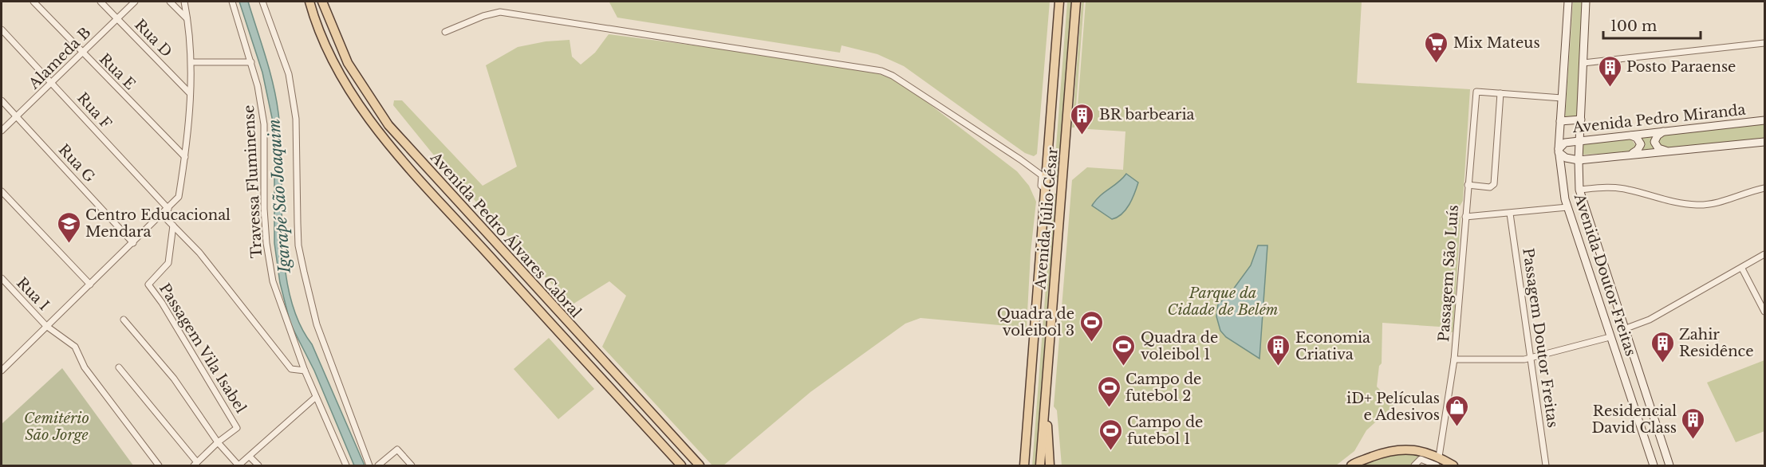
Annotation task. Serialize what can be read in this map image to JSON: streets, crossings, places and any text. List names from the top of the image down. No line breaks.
{"streets":{"main road":["Avenida Pedro Miranda","Avenida Júlio César","Avenida Pedro Álvares Cabral","Avenida Doutor Freitas"],"street":["Rua D","Alameda B","Rua E","Rua F","Rua G","Travessa Fluminense","Passagem São Luís","Rua I","Passagem Doutor Freitas","Passagem Vila Isabel"]},"crossings":[["Rua D","Alameda B"],["Alameda B","Rua E"],["Alameda B","Rua F"],["Alameda B","Rua G"],["Avenida Pedro Miranda","Avenida Doutor Freitas"]],"water":["Igarapé São Joaquim"],"parks":["Parque da Cidade de Belém","Cemitério São Jorge"],"places":{"supermarket":["Mix Mateus"],"building":["Posto Paraense","BR barbearia","Zahir Residênce","Economia Criativa","Residencial David Class"],"school or university":["Centro Educacional Mendara"],"sports":["Quadra de voleibol 3","Quadra de voleibol 1","Campo de futebol 2","Campo de futebol 1"],"shop":["iD+ Películas e Adesivos"]},"scale_bar":"100 m"}
